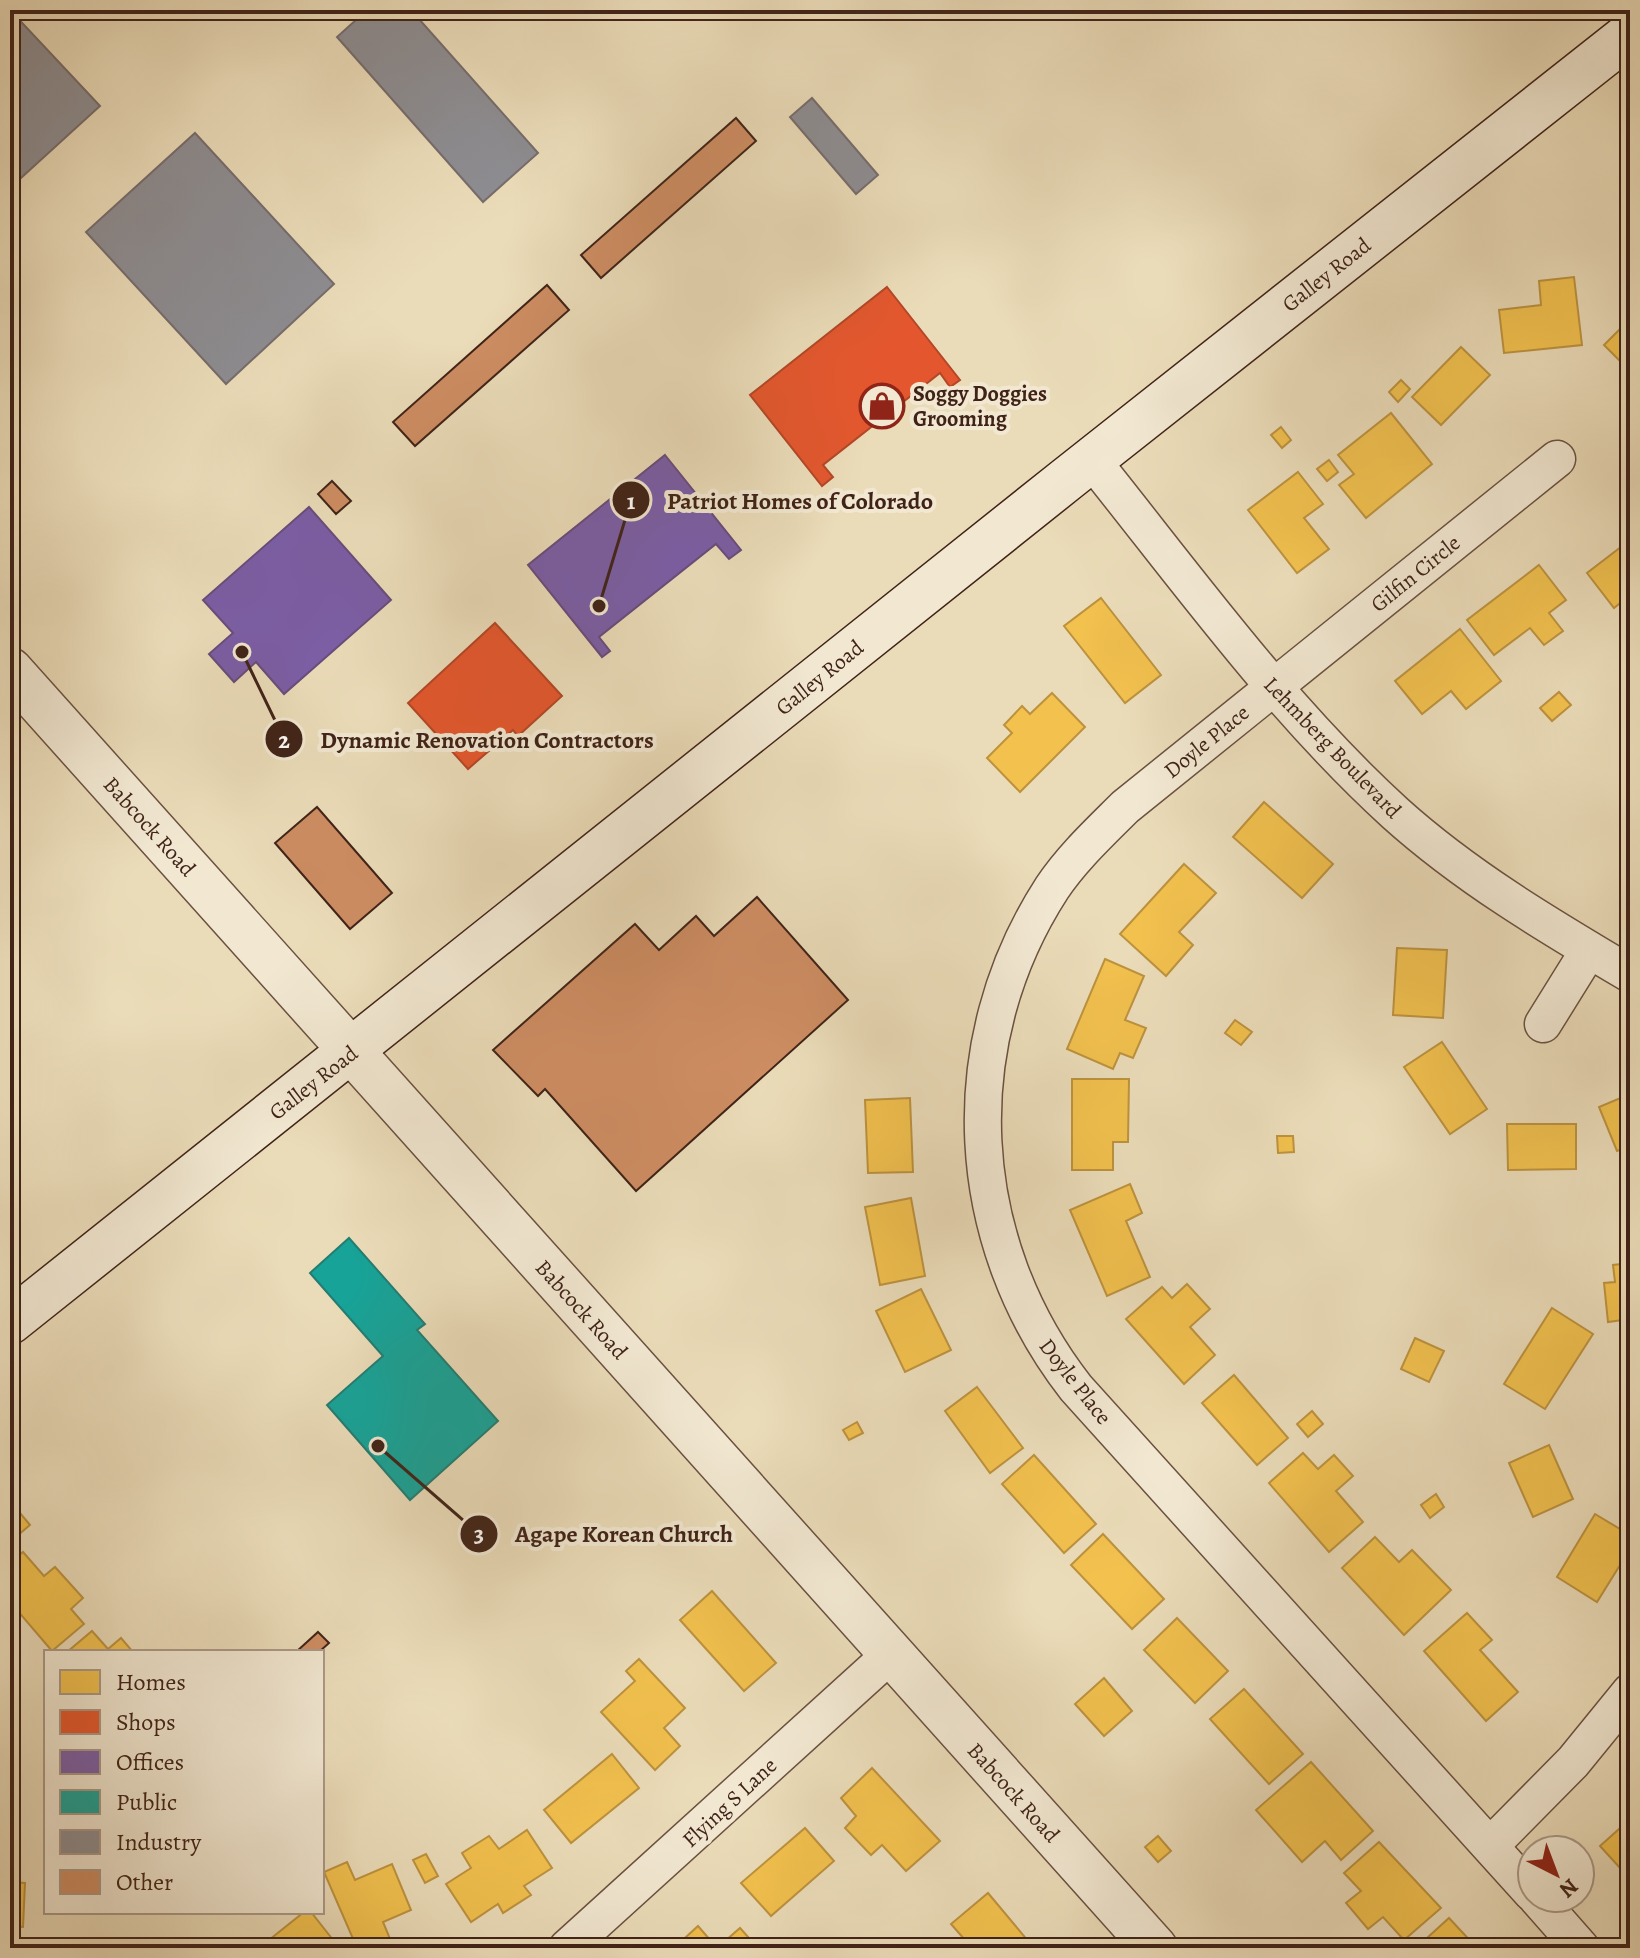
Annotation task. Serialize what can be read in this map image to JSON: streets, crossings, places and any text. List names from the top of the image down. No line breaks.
{"streets":{"main road":["Galley Road","Babcock Road"],"street":["Gilfin Circle","Doyle Place","Lehmberg Boulevard","Flying S Lane"]},"crossings":[["Galley Road","Lehmberg Boulevard"],["Galley Road","Babcock Road"],["Gilfin Circle","Doyle Place"],["Gilfin Circle","Lehmberg Boulevard"],["Doyle Place","Lehmberg Boulevard"],["Babcock Road","Flying S Lane"]],"places":{"shop":["Soggy Doggies Grooming"],"other":["Patriot Homes of Colorado","Dynamic Renovation Contractors","Agape Korean Church"]},"legend":["Homes","Shops","Offices","Public","Industry","Other"],"north":"bottom right"}
